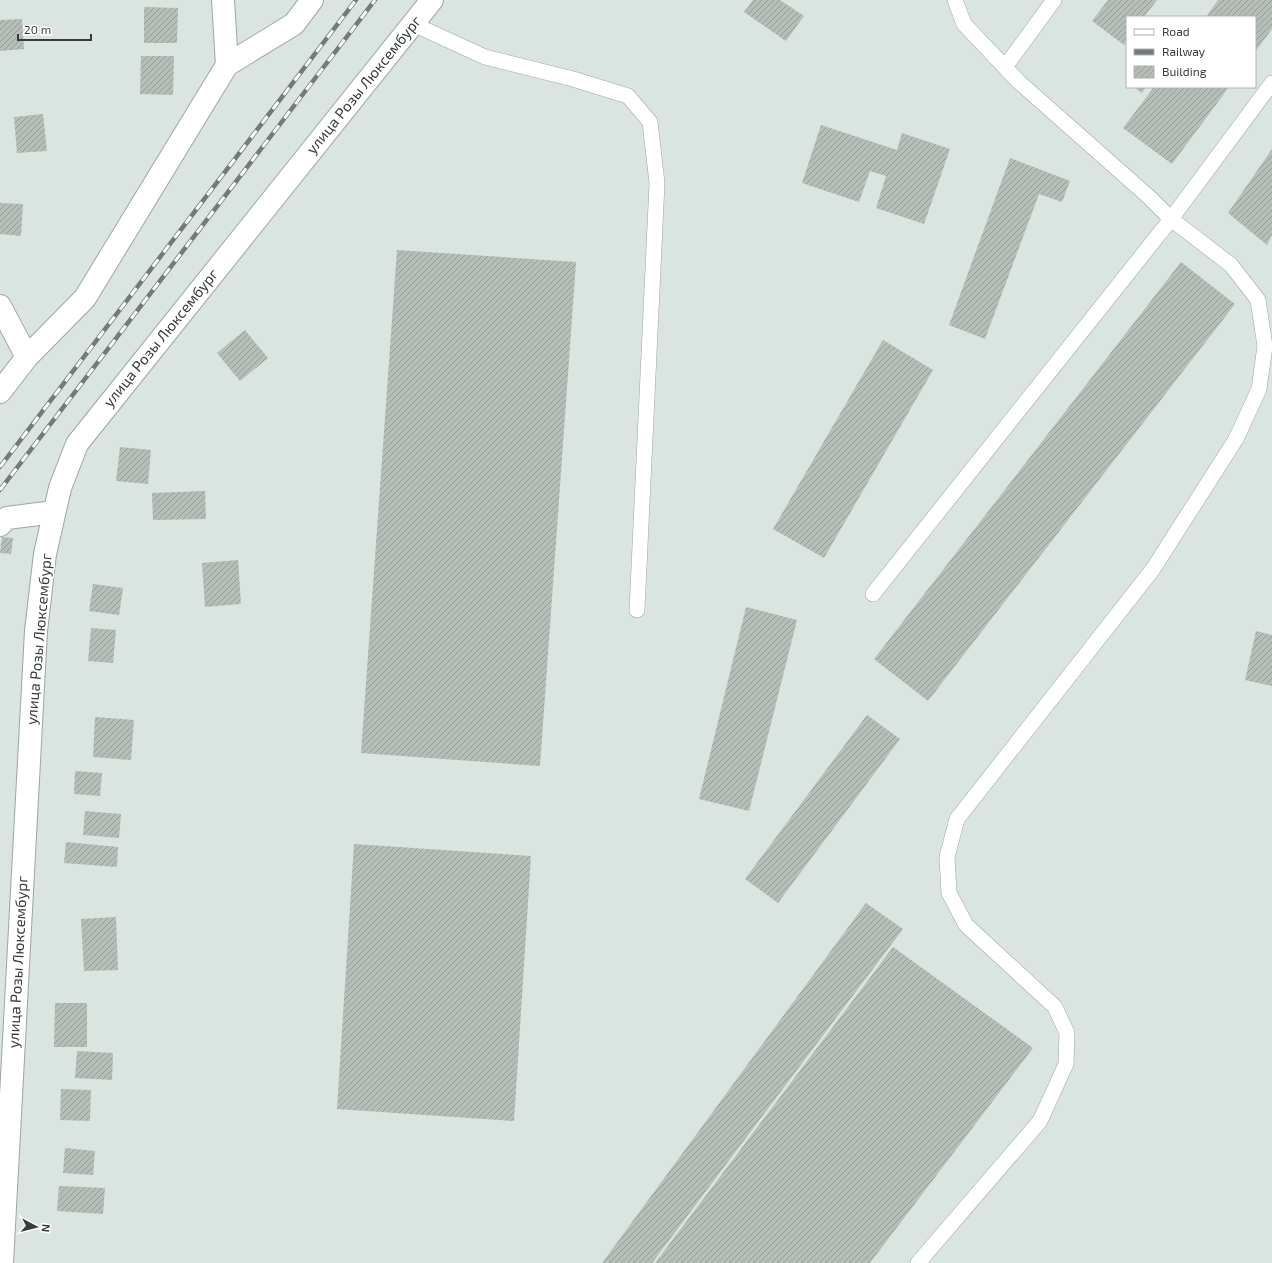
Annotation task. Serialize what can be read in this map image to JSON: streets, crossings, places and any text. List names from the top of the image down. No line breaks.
{"streets":{"main road":["улица Розы Люксембург"]},"legend":["Road","Railway","Building"],"scale_bar":"20 m","north":"right"}
